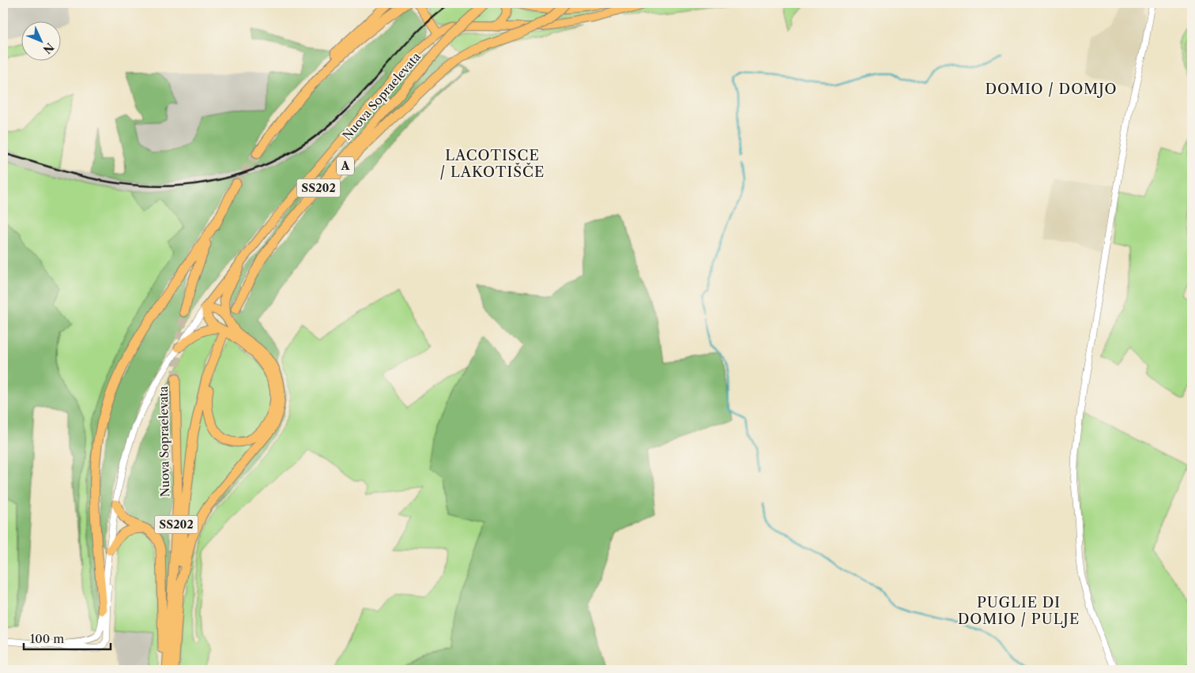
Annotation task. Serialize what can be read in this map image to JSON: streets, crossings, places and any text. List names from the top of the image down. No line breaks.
{"streets":{"highway":["Nuova Sopraelevata","A","SS202"]},"crossings":[["Nuova Sopraelevata","A"]],"districts":["DOMIO / DOMJO","LACOTISCE / LAKOTIŠČE","PUGLIE DI DOMIO / PULJE"],"scale_bar":"100 m","north":"bottom right"}
